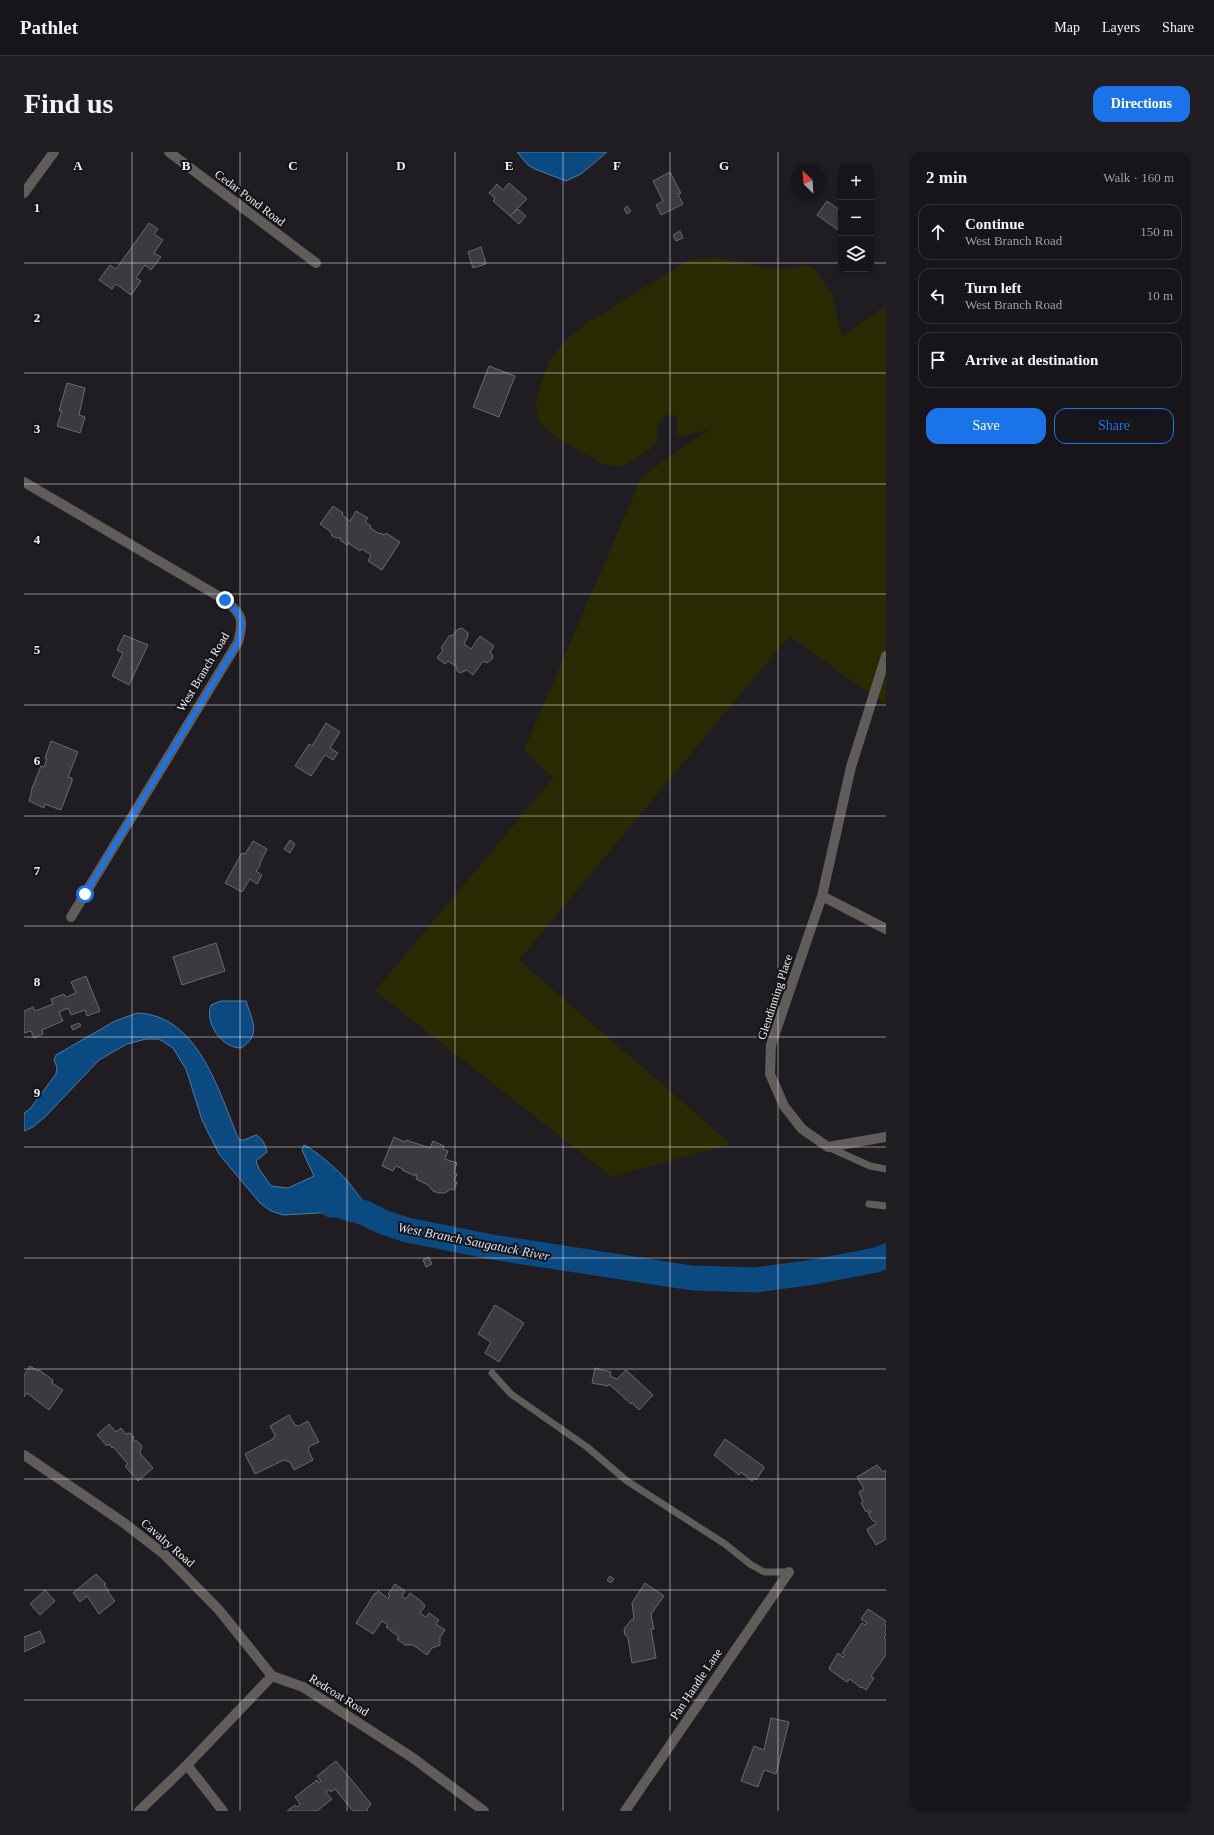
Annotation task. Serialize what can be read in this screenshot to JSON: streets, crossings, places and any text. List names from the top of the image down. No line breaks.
{"streets":{"street":["Cedar Pond Road","West Branch Road","Glendinning Place","Cavalry Road","Pan Handle Lane","Redcoat Road"]},"crossings":[["Cavalry Road","Redcoat Road"]],"water":["West Branch Saugatuck River"],"north":"top left","page":{"header":"Pathlet","nav":["Map","Layers","Share"],"buttons":["Directions",["Save","Share"]],"title":"Find us","heading":["2 min","Walk · 160 m"],"map_buttons":["+","−"],"list":[["Continue","West Branch Road","150 m"],["Turn left","West Branch Road","10 m"],"Arrive at destination"]},"grid":{"columns":["A","B","C","D","E","F","G"],"rows":["1","2","3","4","5","6","7","8","9"]}}
